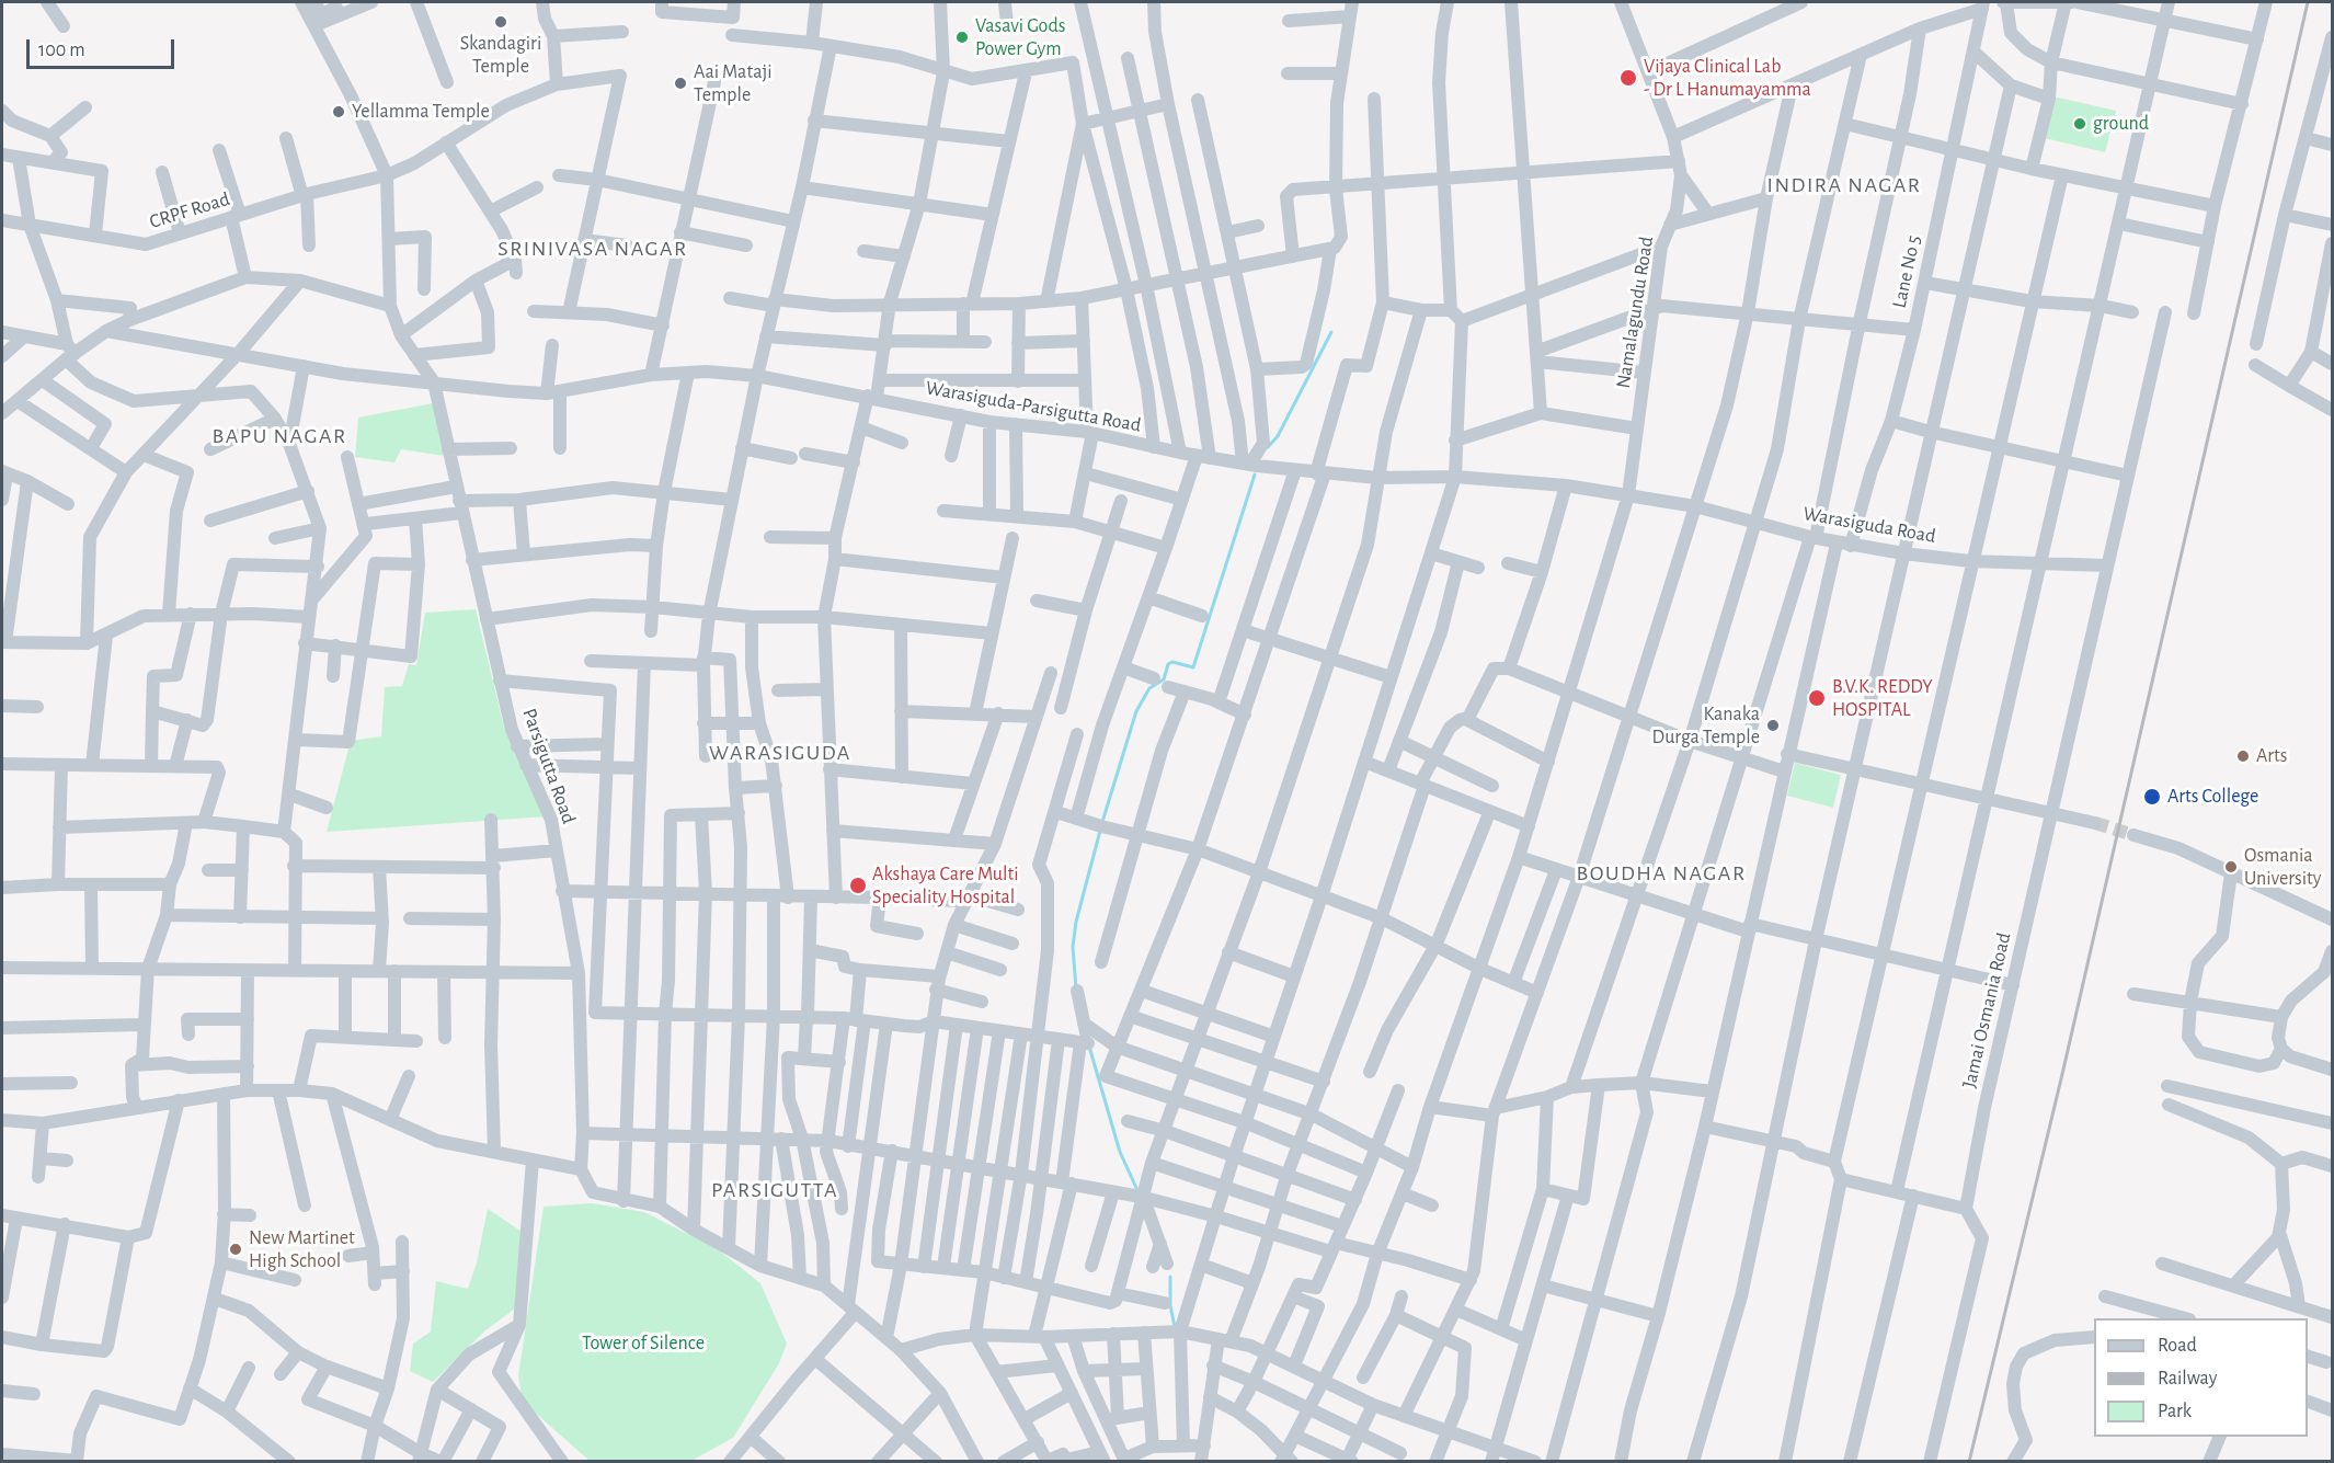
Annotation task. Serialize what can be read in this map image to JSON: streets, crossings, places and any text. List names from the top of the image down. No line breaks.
{"streets":{"street":["CRPF Road","Lane No 5","Namalagundu Road","Warasiguda-Parsigutta Road","Warasiguda Road","Parsigutta Road","Jamai Osmania Road"]},"crossings":[["Lane No 5","Warasiguda Road"],["Namalagundu Road","Warasiguda-Parsigutta Road"],["Namalagundu Road","Warasiguda Road"],["Warasiguda-Parsigutta Road","Warasiguda Road"],["Warasiguda-Parsigutta Road","Parsigutta Road"],["Warasiguda Road","Jamai Osmania Road"]],"districts":["INDIRA NAGAR","SRINIVASA NAGAR","BAPU NAGAR","WARASIGUDA","BOUDHA NAGAR","PARSIGUTTA"],"parks":["Tower of Silence"],"places":["Skandagiri Temple","Vasavi Gods Power Gym","Vijaya Clinical Lab - Dr L Hanumayamma","Aai Mataji Temple","Yellamma Temple","ground","B.V.K. REDDY HOSPITAL","Kanaka Durga Temple","Arts","Arts College","Osmania University","Akshaya Care Multi Speciality Hospital","New Martinet High School"],"legend":["Road","Railway","Park"],"scale_bar":"100 m"}
